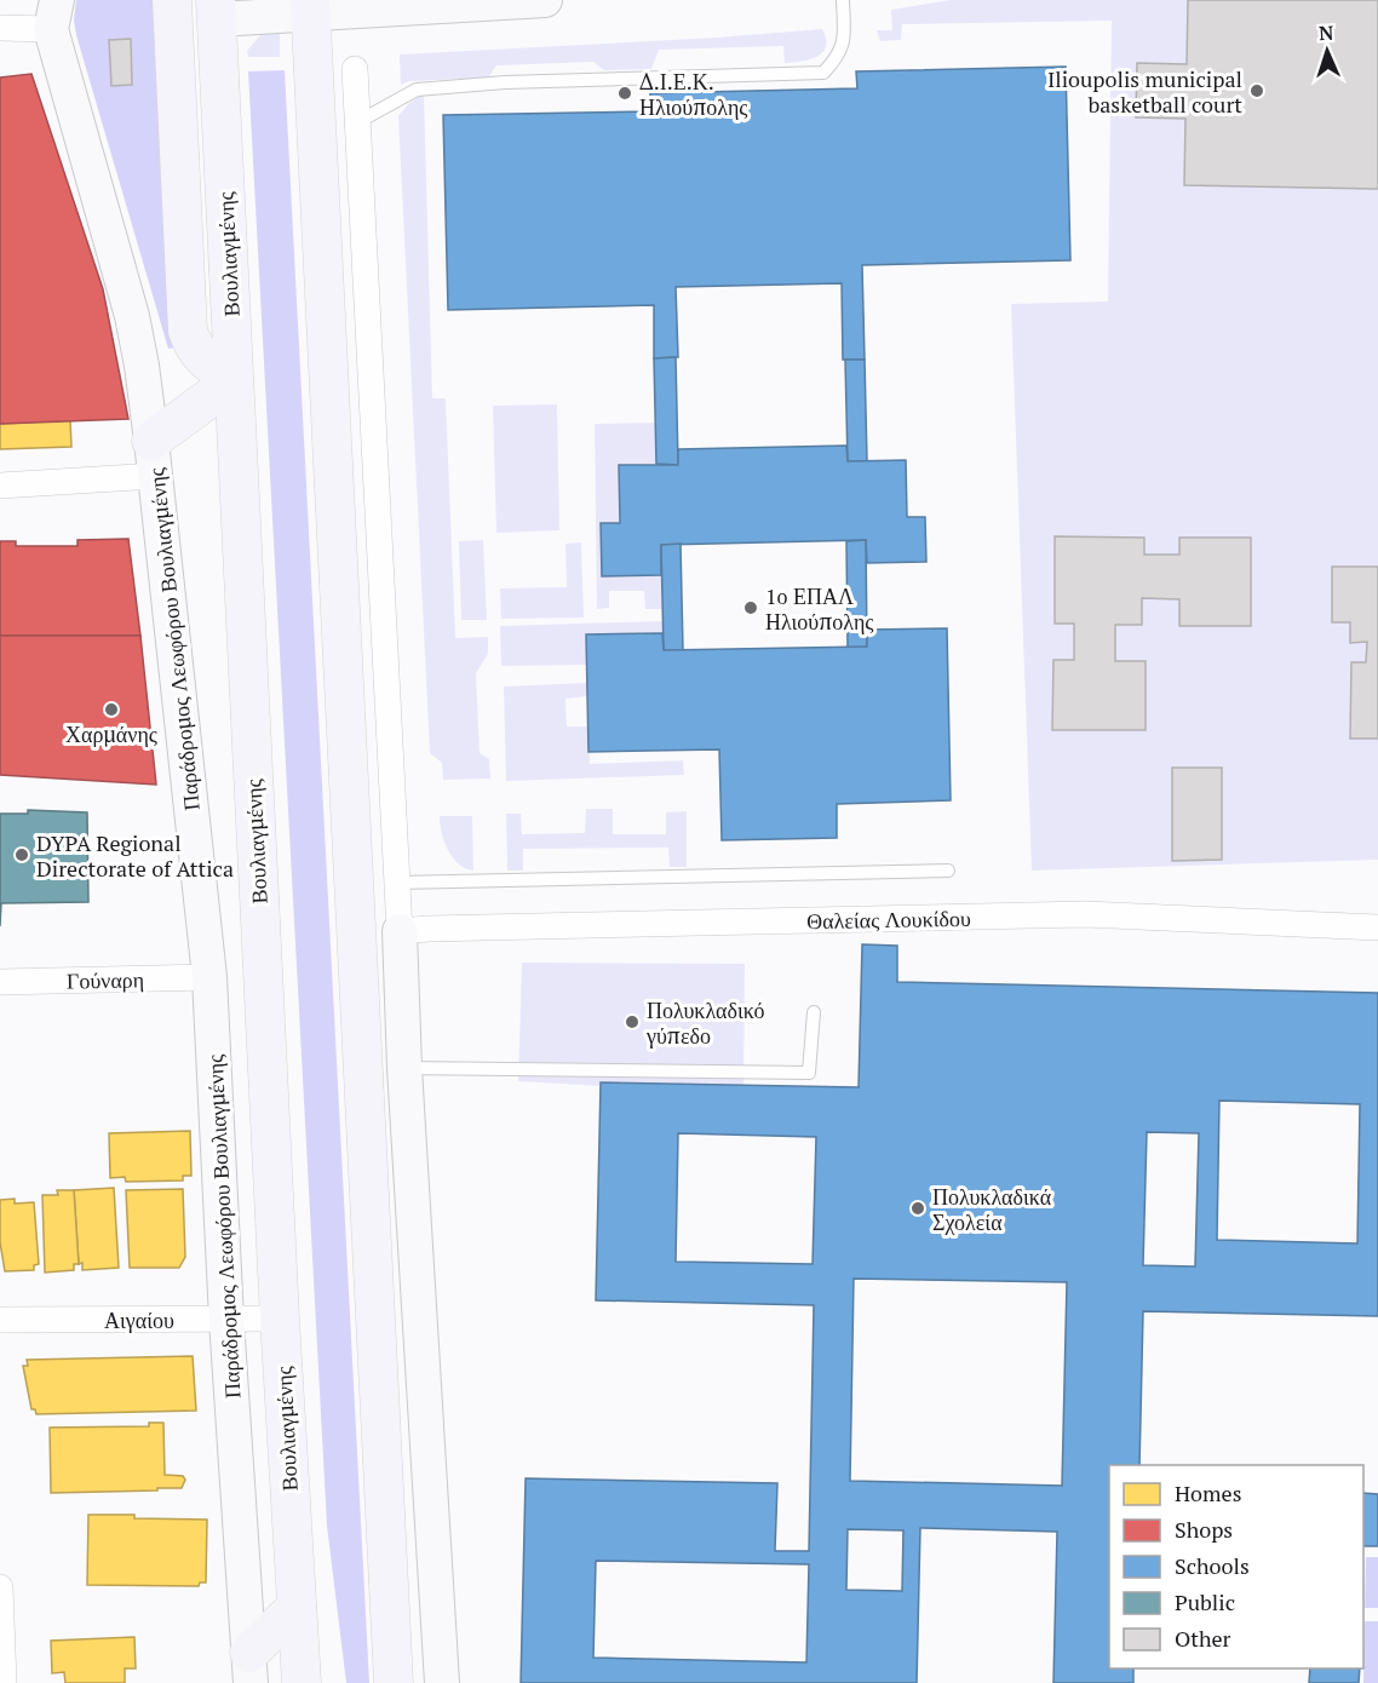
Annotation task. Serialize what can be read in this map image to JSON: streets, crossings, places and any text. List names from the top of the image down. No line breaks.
{"streets":{"main road":["Βουλιαγμένης"],"street":["Παράδρομος Λεωφόρου Βουλιαγμένης","Θαλείας Λουκίδου","Γούναρη","Αιγαίου"]},"crossings":[["Βουλιαγμένης","Αιγαίου"],["Παράδρομος Λεωφόρου Βουλιαγμένης","Γούναρη"],["Παράδρομος Λεωφόρου Βουλιαγμένης","Αιγαίου"]],"places":["Ilioupolis municipal basketball court","Δ.Ι.Ε.Κ. Ηλιούπολης","1ο ΕΠΑΛ Ηλιούπολης","Χαρμάνης","DYPA Regional Directorate of Attica","Πολυκλαδικό γύπεδο","Πολυκλαδικά Σχολεία"],"legend":["Homes","Shops","Schools","Public","Other"],"north":"top"}
